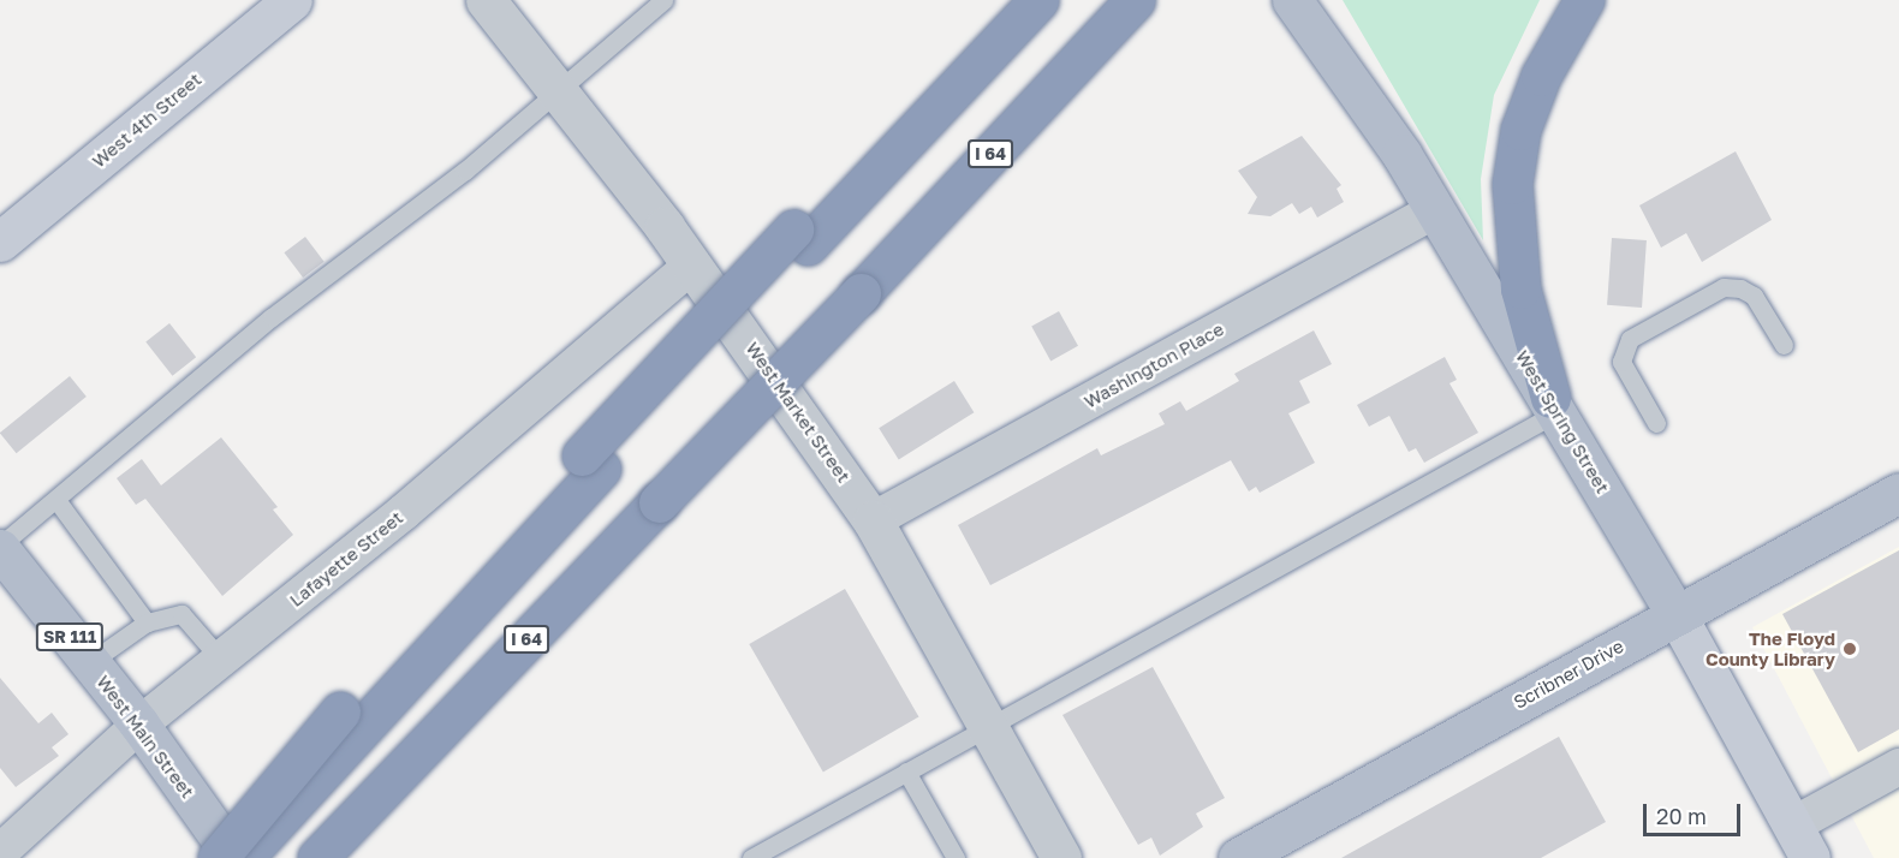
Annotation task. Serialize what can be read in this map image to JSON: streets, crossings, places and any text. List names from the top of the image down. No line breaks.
{"streets":{"highway":["I 64"],"main road":["West 4th Street","West Spring Street","SR 111","Scribner Drive","West Main Street"],"street":["Washington Place","West Market Street","Lafayette Street"]},"crossings":[["Washington Place","West Market Street"],["Washington Place","West Spring Street"],["West Market Street","Lafayette Street"],["West Spring Street","Scribner Drive"],["Lafayette Street","West Main Street"]],"places":["The Floyd County Library"],"scale_bar":"20 m"}
